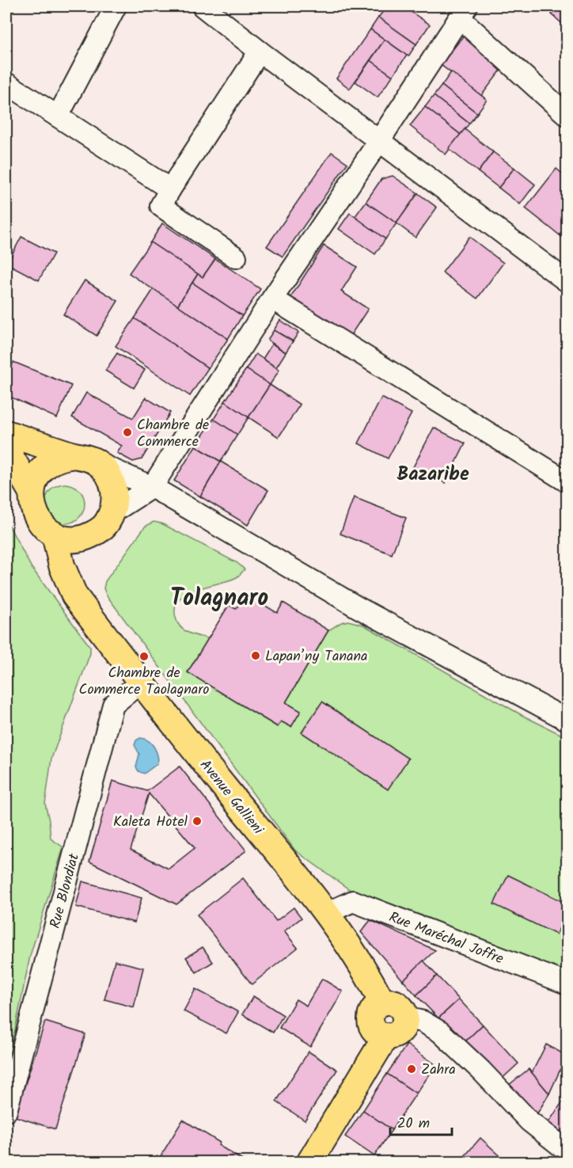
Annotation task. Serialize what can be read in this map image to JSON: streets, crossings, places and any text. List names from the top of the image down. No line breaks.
{"streets":{"main road":["Avenue Gallieni"],"street":["Rue Blondiat","Rue Maréchal Joffre"]},"crossings":[["Avenue Gallieni","Rue Blondiat"],["Avenue Gallieni","Rue Maréchal Joffre"]],"districts":["Bazaribe","Tolagnaro"],"places":["Chambre de Commerce","Lapan’ny Tanana","Chambre de Commerce Taolagnaro","Kaleta Hotel","Zahra"],"scale_bar":"20 m"}
